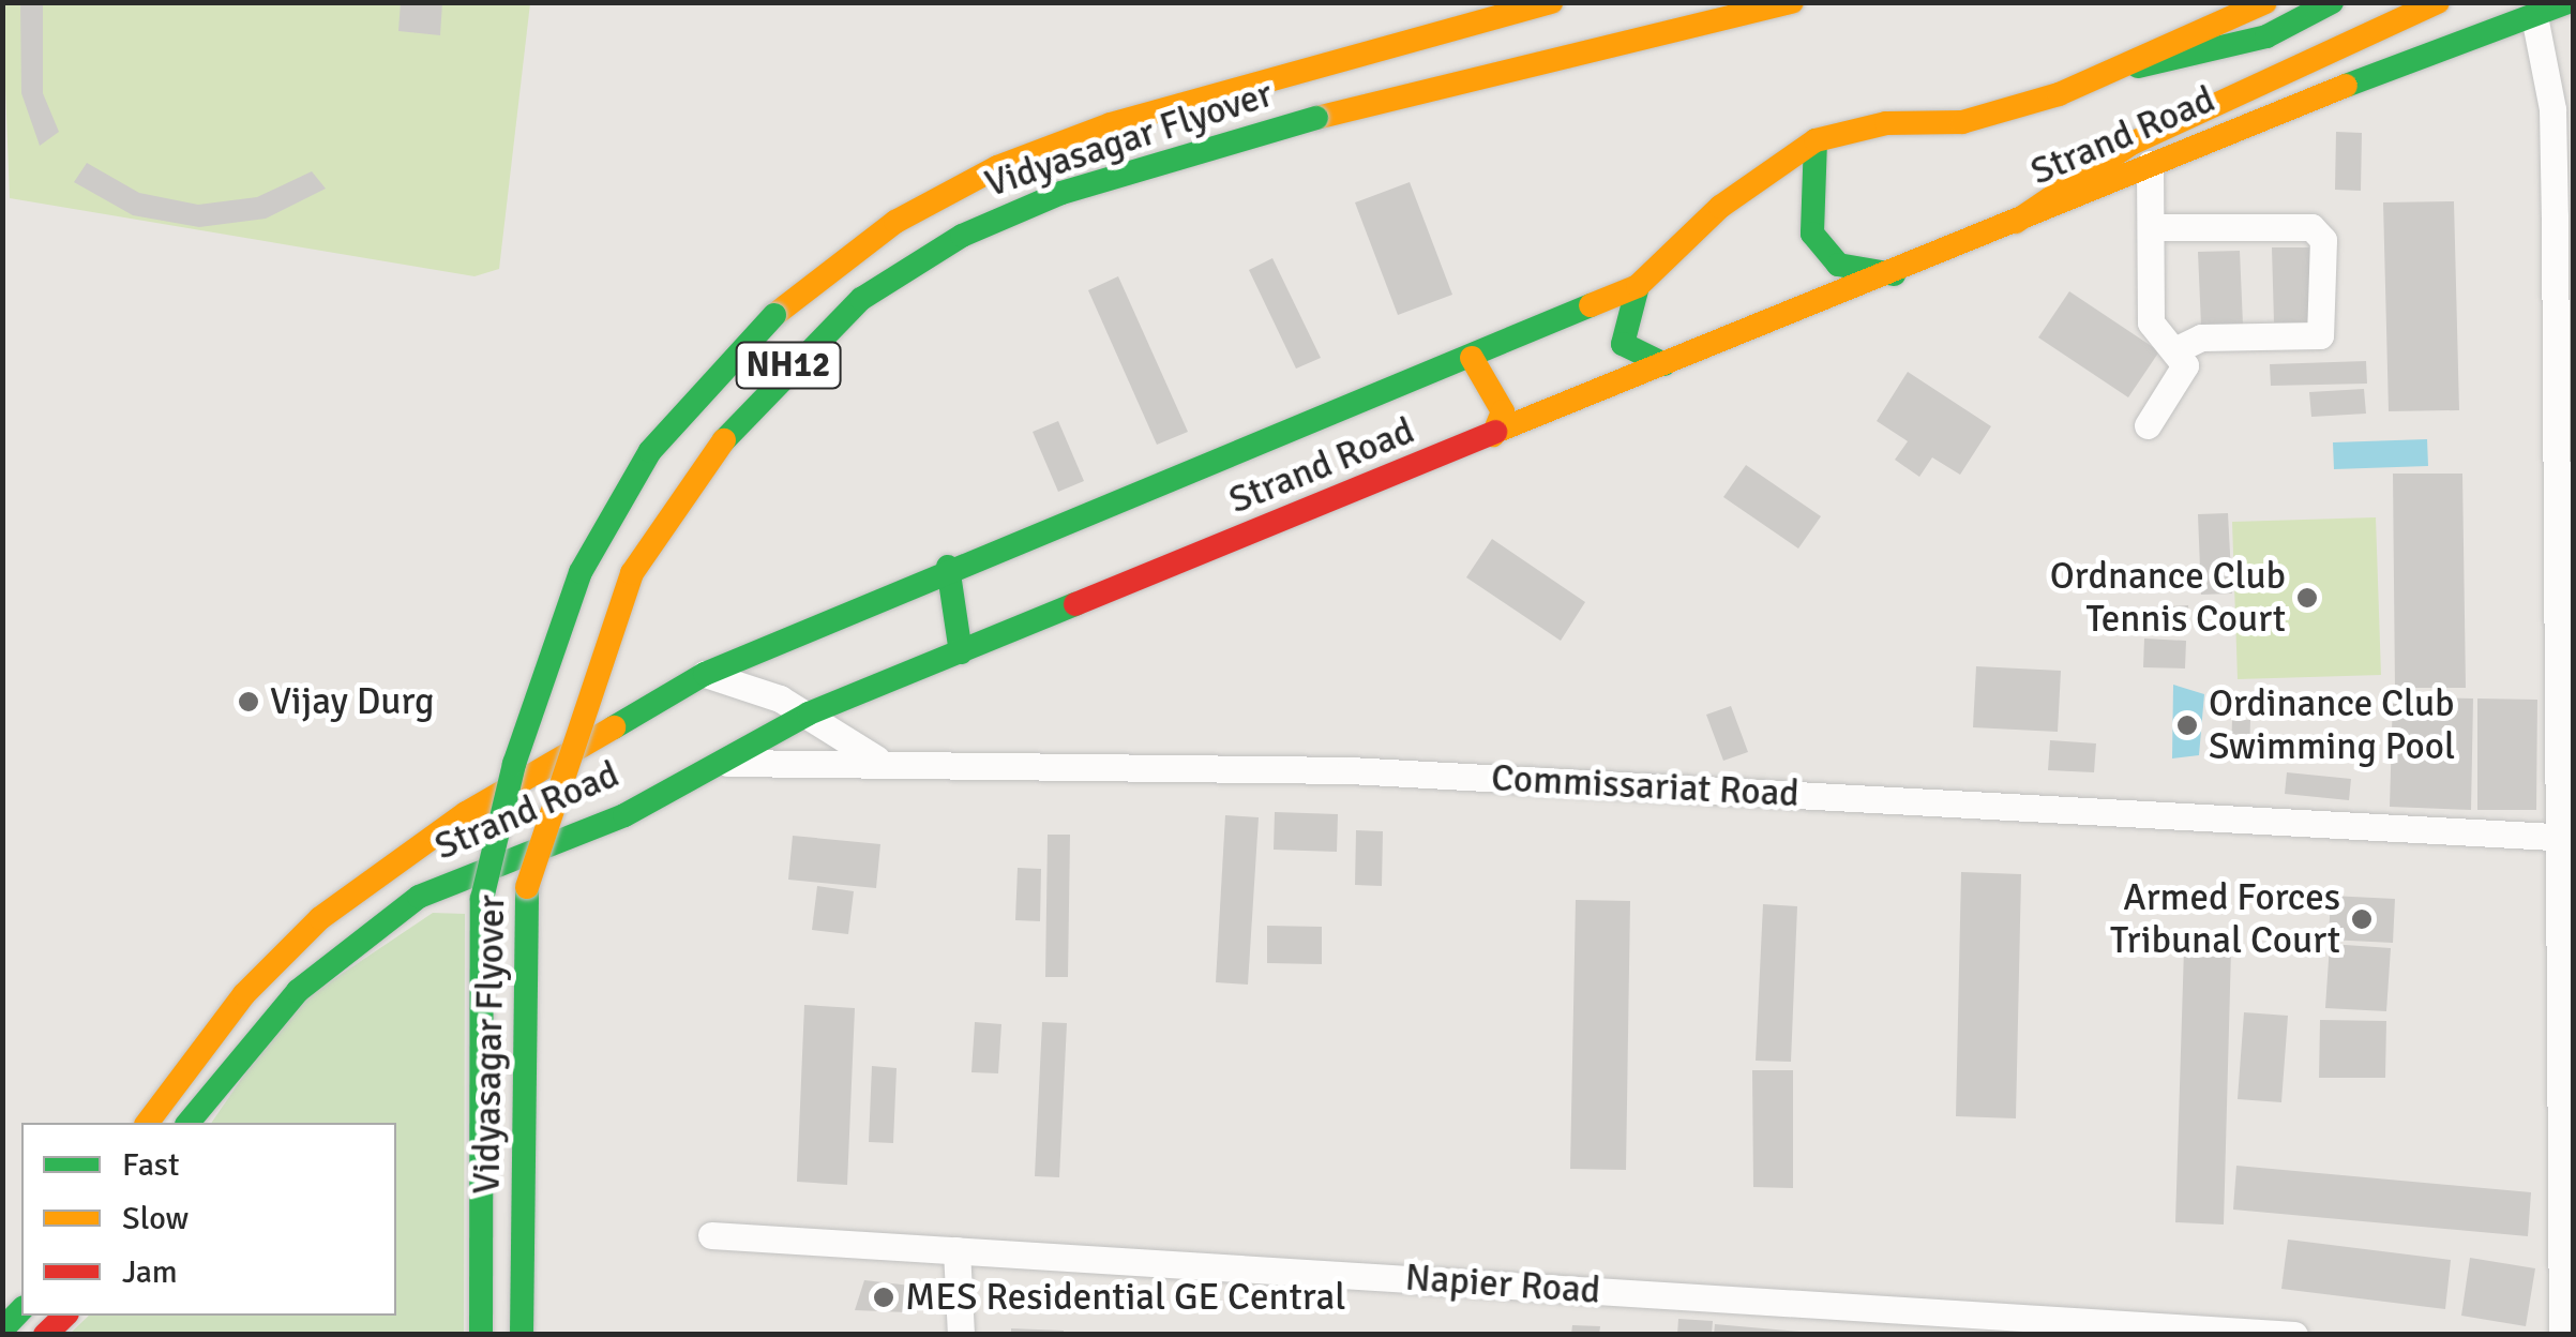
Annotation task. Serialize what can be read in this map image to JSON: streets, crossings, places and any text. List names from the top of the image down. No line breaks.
{"streets":{"main road":["Strand Road","Vidyasagar Flyover","NH12"],"street":["Commissariat Road","Napier Road"]},"crossings":[["Strand Road","Commissariat Road"]],"places":["Ordnance Club Tennis Court","Vijay Durg","Ordinance Club Swimming Pool","Armed Forces Tribunal Court","MES Residential GE Central"],"legend":["Fast","Slow","Jam"]}
